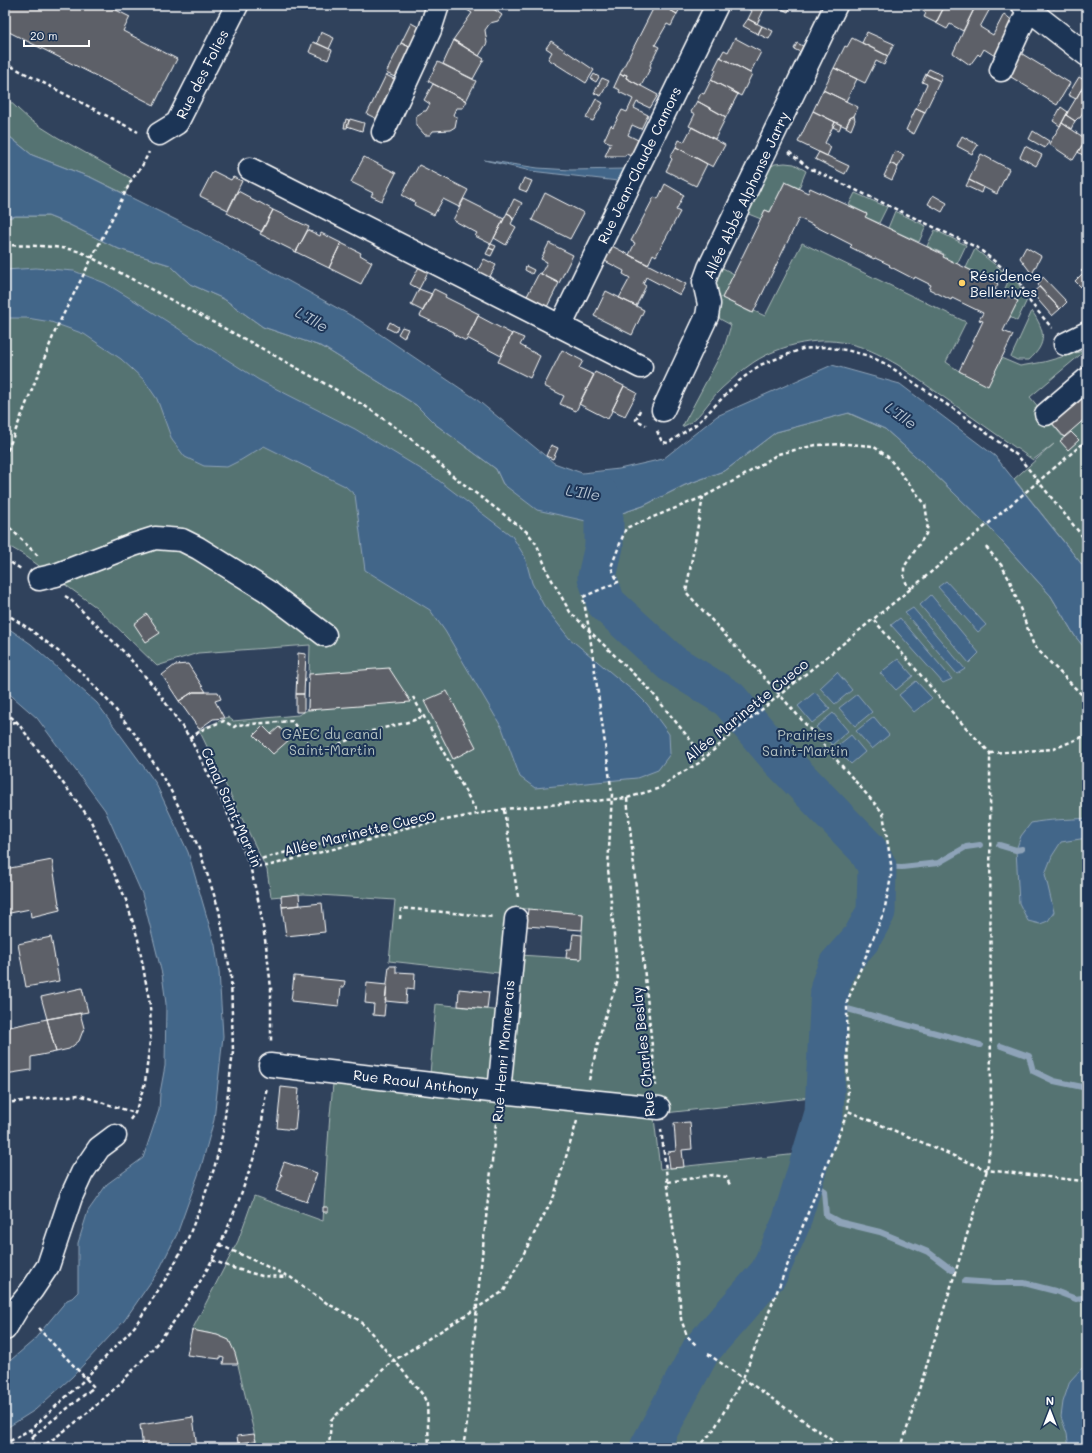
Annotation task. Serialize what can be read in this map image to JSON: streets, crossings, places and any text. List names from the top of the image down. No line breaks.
{"streets":{"street":["Rue des Folies","Rue Jean-Claude Camors","Allée Abbé Alphonse Jarry","Rue Henri Monnerais","Rue Raoul Anthony"],"path":["Allée Marinette Cueco","Canal Saint-Martin","Rue Charles Beslay"]},"crossings":[["Allée Marinette Cueco","Canal Saint-Martin"],["Allée Marinette Cueco","Rue Charles Beslay"],["Canal Saint-Martin","Rue Raoul Anthony"],["Rue Henri Monnerais","Rue Raoul Anthony"],["Rue Charles Beslay","Rue Raoul Anthony"]],"water":["L'Ille"],"parks":["GAEC du canal Saint-Martin","Prairies Saint-Martin"],"places":["Résidence Bellerives"],"scale_bar":"20 m","north":"top"}
